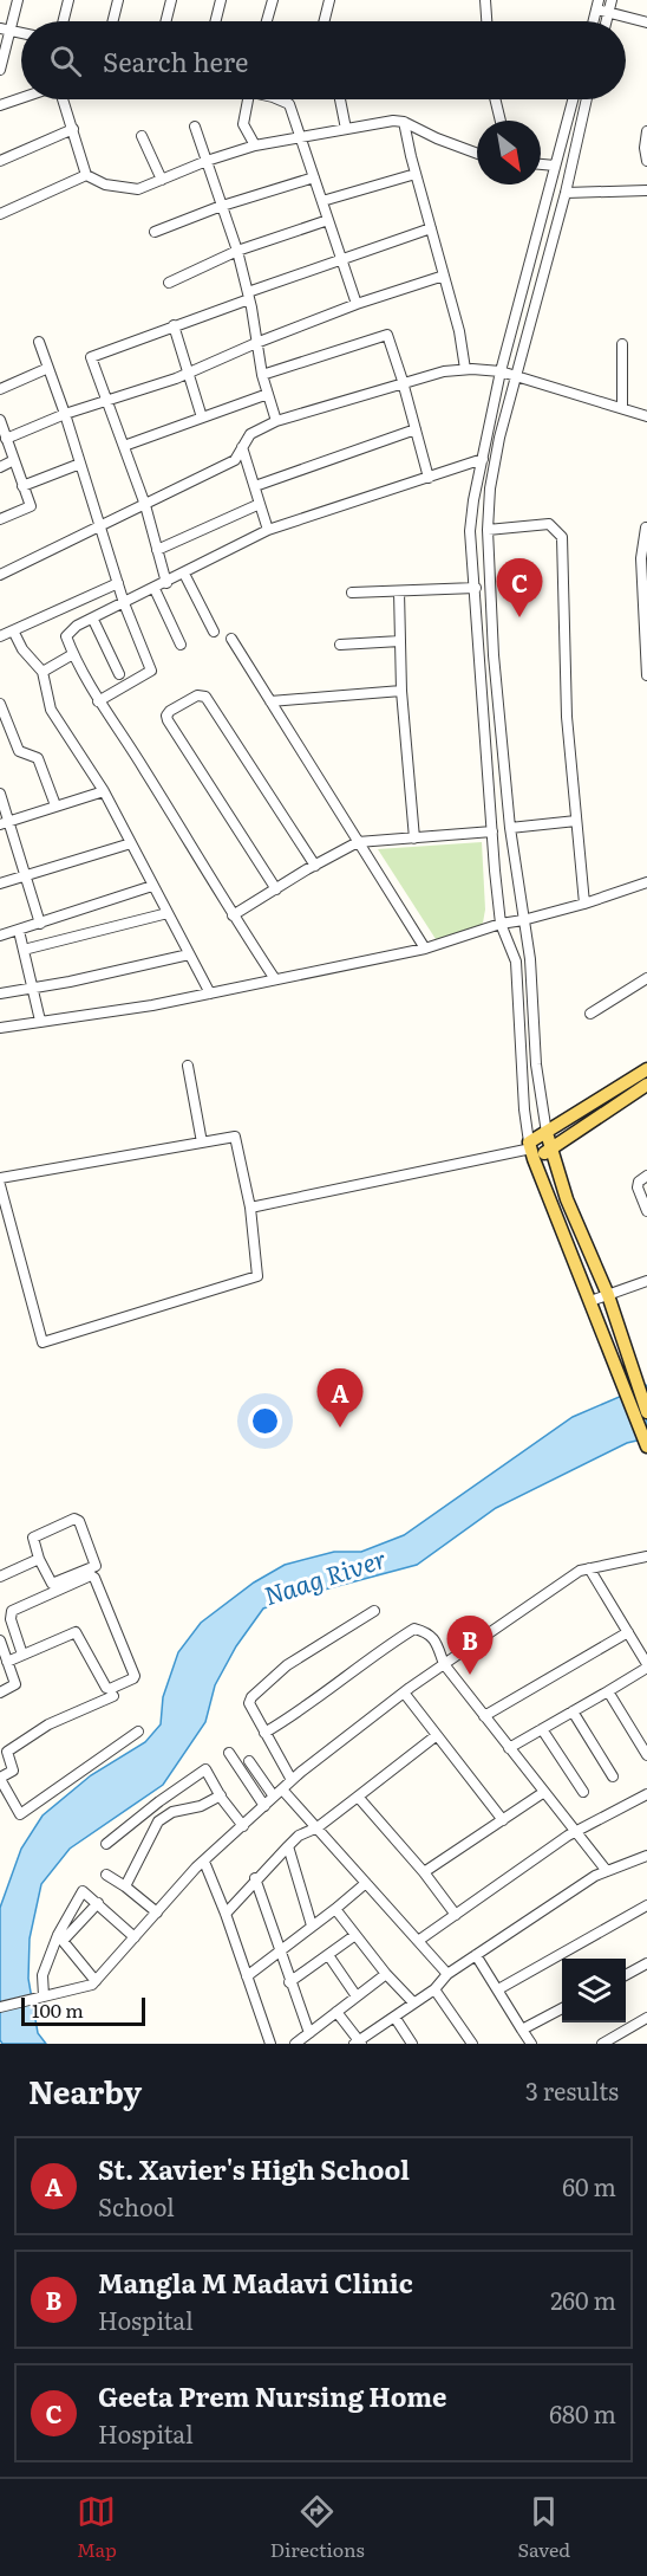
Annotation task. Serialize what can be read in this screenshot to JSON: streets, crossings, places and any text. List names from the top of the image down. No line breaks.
{"water":["Naag River"],"scale_bar":"100 m","north":"bottom right","page":{"search":"Search here","pins":["C","A","B"],"scale":"100 m","heading":["Nearby","3 results"],"list":[{"mark":"A","name":"St. Xavier's High School","note":"School","value":"60 m"},{"mark":"B","name":"Mangla M Madavi Clinic","note":"Hospital","value":"260 m"},{"mark":"C","name":"Geeta Prem Nursing Home","note":"Hospital","value":"680 m"}],"nav":["Map","Directions","Saved"]}}
